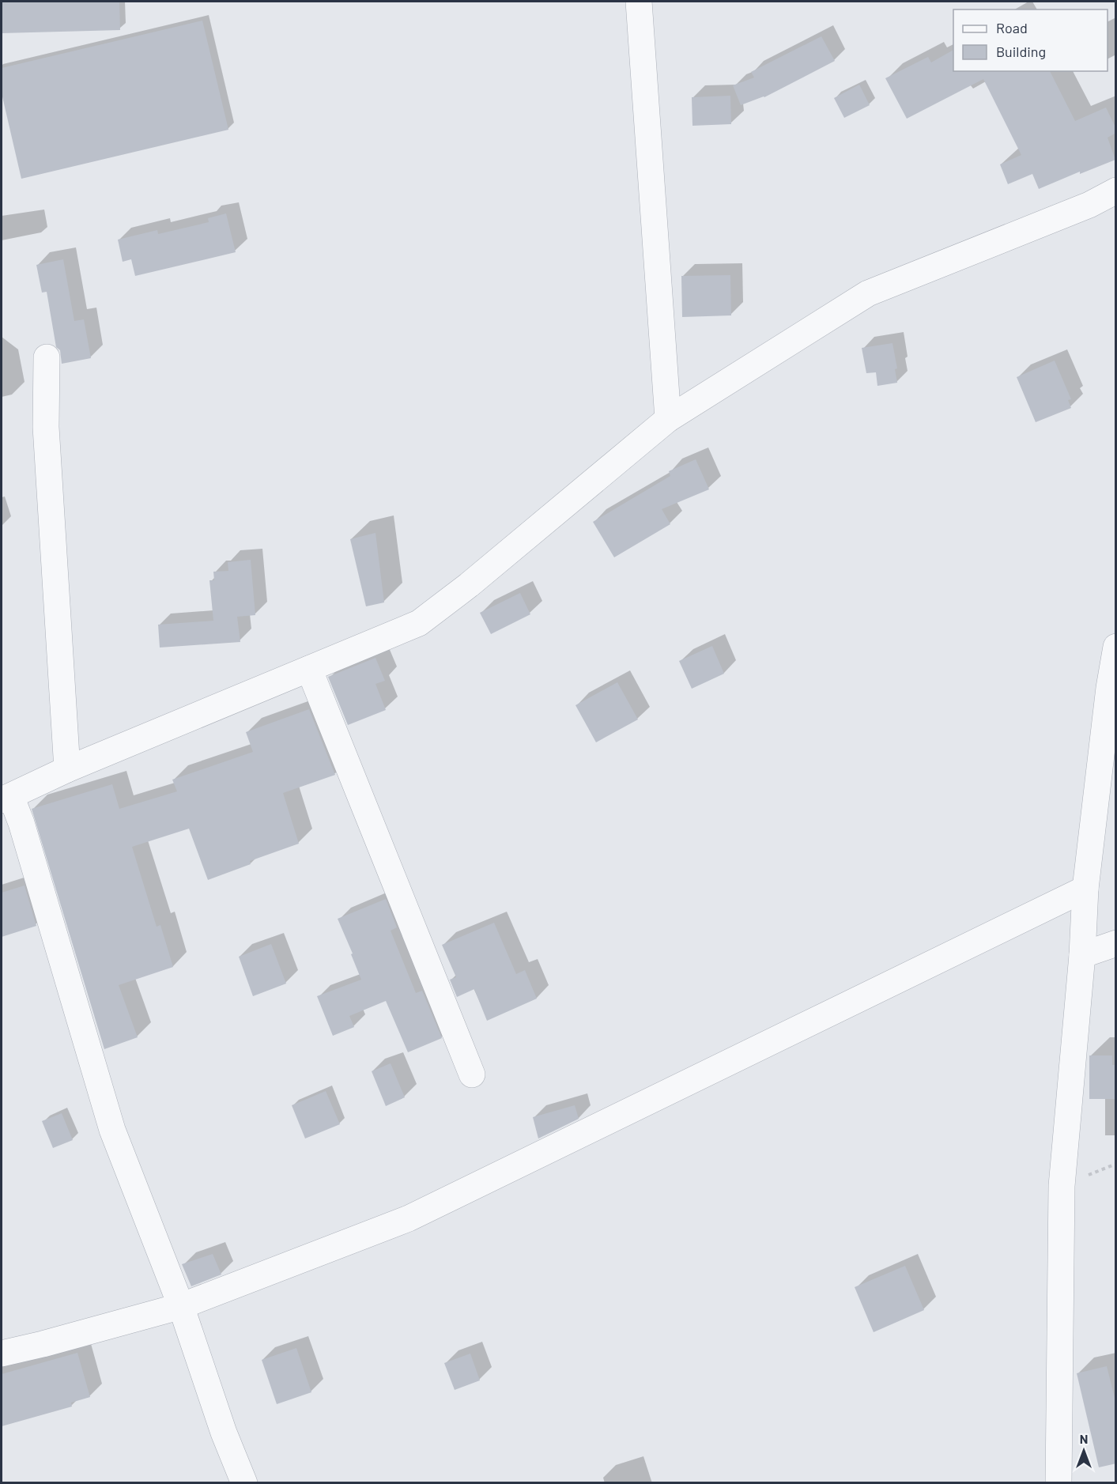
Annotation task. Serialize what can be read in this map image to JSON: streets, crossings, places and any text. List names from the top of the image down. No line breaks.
{"legend":["Road","Building"],"north":"top"}
